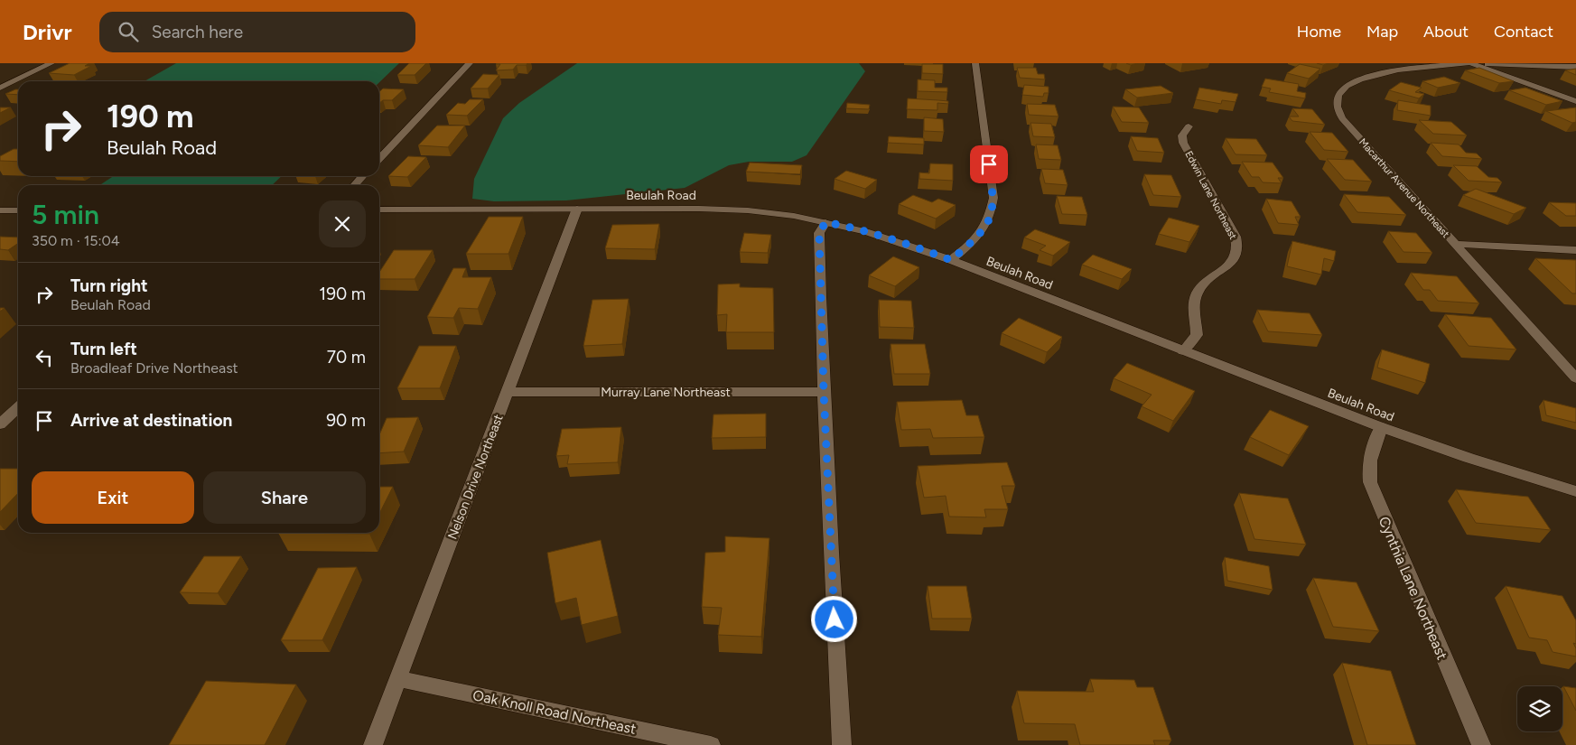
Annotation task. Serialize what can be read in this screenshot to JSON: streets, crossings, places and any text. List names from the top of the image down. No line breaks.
{"streets":{"street":["Macarthur Avenue Northeast","Beulah Road","Edwin Lane Northeast","Murray Lane Northeast","Nelson Drive Northeast","Cynthia Lane Northeast","Oak Knoll Road Northeast"]},"crossings":[["Beulah Road","Edwin Lane Northeast"],["Beulah Road","Nelson Drive Northeast"],["Beulah Road","Cynthia Lane Northeast"],["Murray Lane Northeast","Nelson Drive Northeast"],["Nelson Drive Northeast","Oak Knoll Road Northeast"]],"page":{"header":"Drivr","search":"Search here","nav":["Home","Map","About","Contact"],"turn":["190 m","Beulah Road"],"heading":["5 min","350 m · 15:04"],"list":[{"name":"Turn right","note":"Beulah Road","value":"190 m"},{"name":"Turn left","note":"Broadleaf Drive Northeast","value":"70 m"},{"name":"Arrive at destination","value":"90 m"}],"buttons":["Exit","Share"]}}
